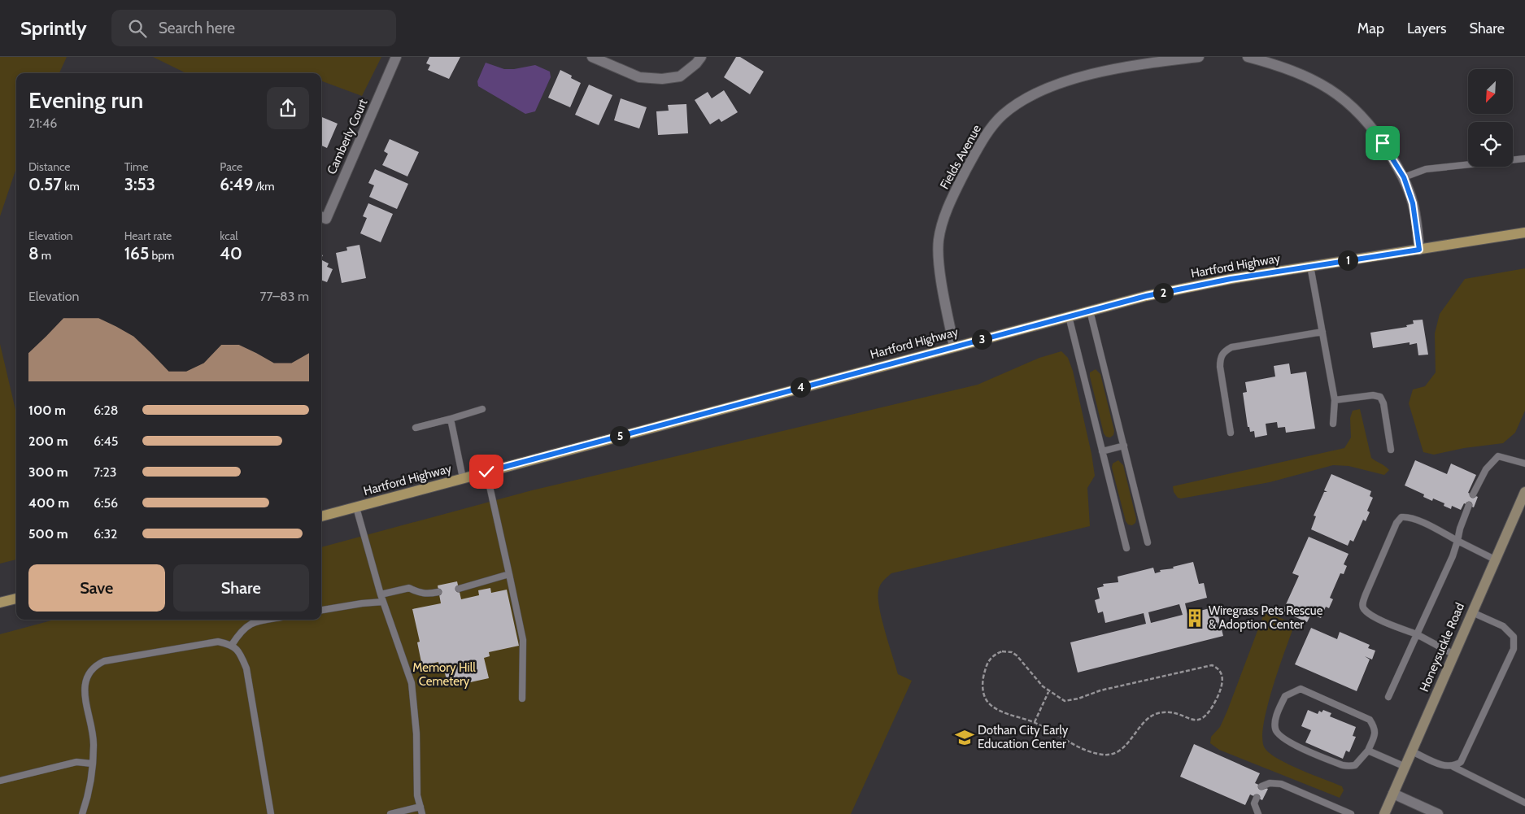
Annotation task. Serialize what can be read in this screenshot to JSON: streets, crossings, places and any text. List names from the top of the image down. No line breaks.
{"streets":{"main road":["Hartford Highway","Honeysuckle Road"],"street":["Camberly Court","Fields Avenue"]},"crossings":[["Fields Avenue","Hartford Highway"]],"parks":["Memory Hill Cemetery"],"places":{"building":["Wiregrass Pets Rescue & Adoption Center"],"school or university":["Dothan City Early Education Center"]},"north":"bottom left","page":{"header":"Sprintly","search":"Search here","nav":["Map","Layers","Share"],"heading":["Evening run","21:46"],"stats":[["Distance","0.57 km"],["Time","3:53"],["Pace","6:49 /km"],["Elevation","8 m"],["Heart rate","165 bpm"],["kcal","40"]],"pins":["1","2","3","4","5"],"chart":["Elevation","77–83 m"],"list":[{"name":"100 m","note":"6:28"},{"name":"200 m","note":"6:45"},{"name":"300 m","note":"7:23"},{"name":"400 m","note":"6:56"},{"name":"500 m","note":"6:32"}],"buttons":["Save","Share"]}}
